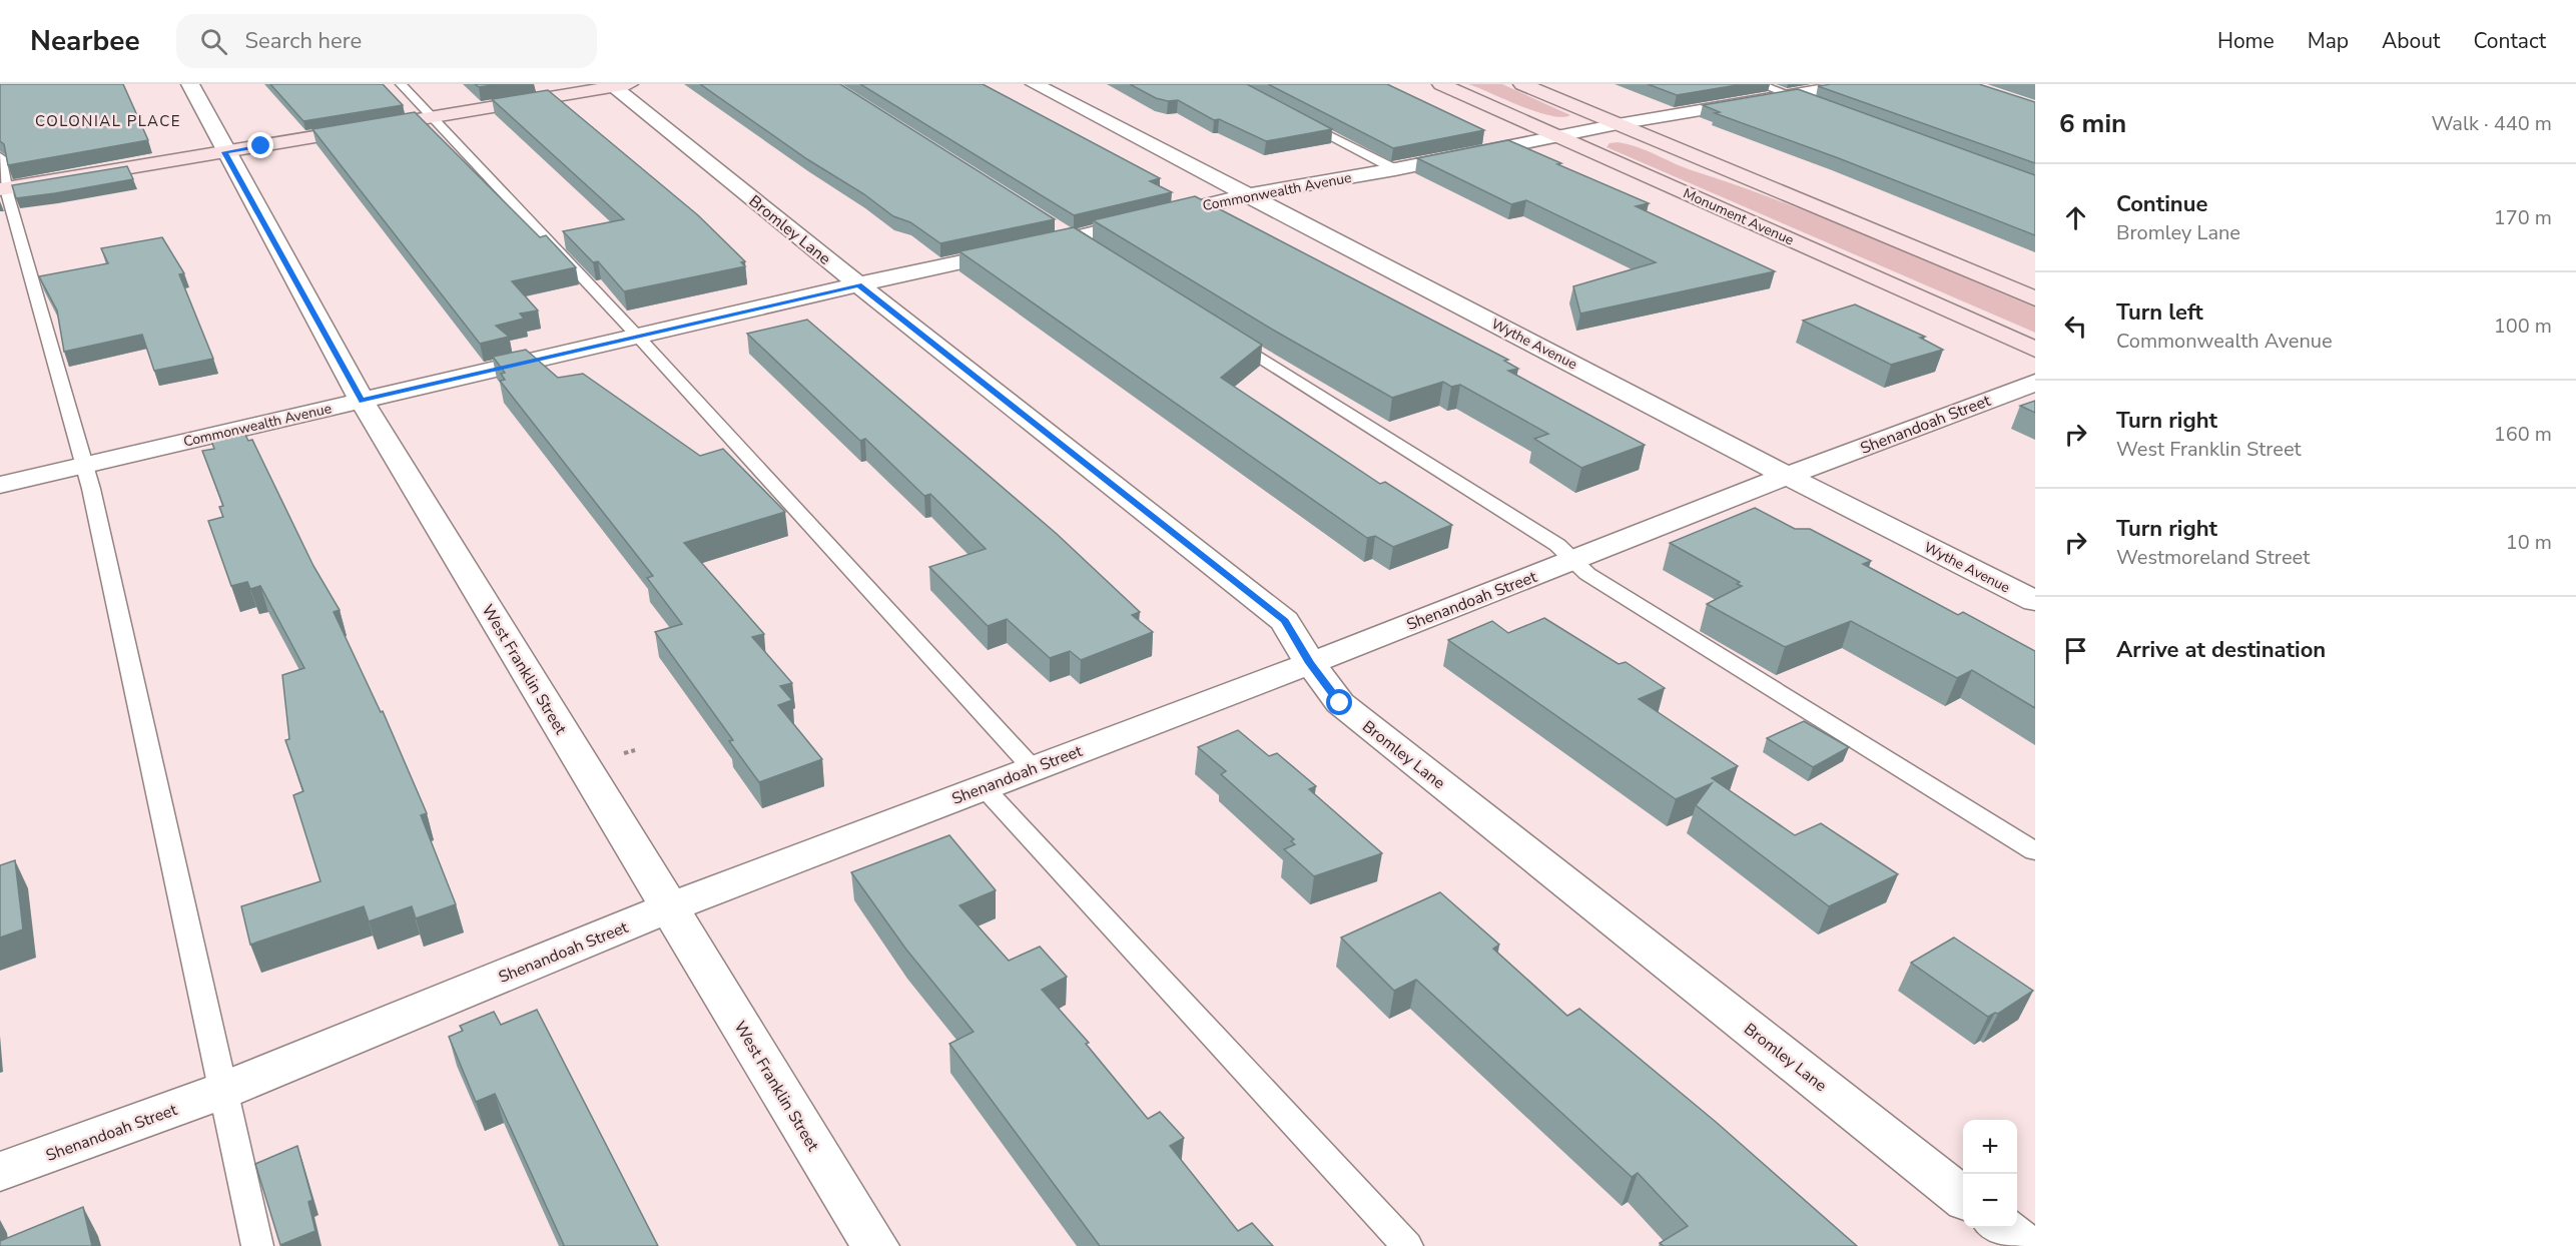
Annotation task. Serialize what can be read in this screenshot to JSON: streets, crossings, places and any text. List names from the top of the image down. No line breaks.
{"streets":{"street":["Commonwealth Avenue","Monument Avenue","Bromley Lane","Wythe Avenue","Shenandoah Street","West Franklin Street"]},"crossings":[["Commonwealth Avenue","Monument Avenue"],["Commonwealth Avenue","Bromley Lane"],["Commonwealth Avenue","Wythe Avenue"],["Commonwealth Avenue","West Franklin Street"],["Bromley Lane","Shenandoah Street"],["Wythe Avenue","Shenandoah Street"],["Shenandoah Street","West Franklin Street"]],"districts":["COLONIAL PLACE"],"page":{"header":"Nearbee","search":"Search here","nav":["Home","Map","About","Contact"],"heading":["6 min","Walk · 440 m"],"list":[["Continue","Bromley Lane","170 m"],["Turn left","Commonwealth Avenue","100 m"],["Turn right","West Franklin Street","160 m"],["Turn right","Westmoreland Street","10 m"],"Arrive at destination"],"map_buttons":["+","−"]}}
